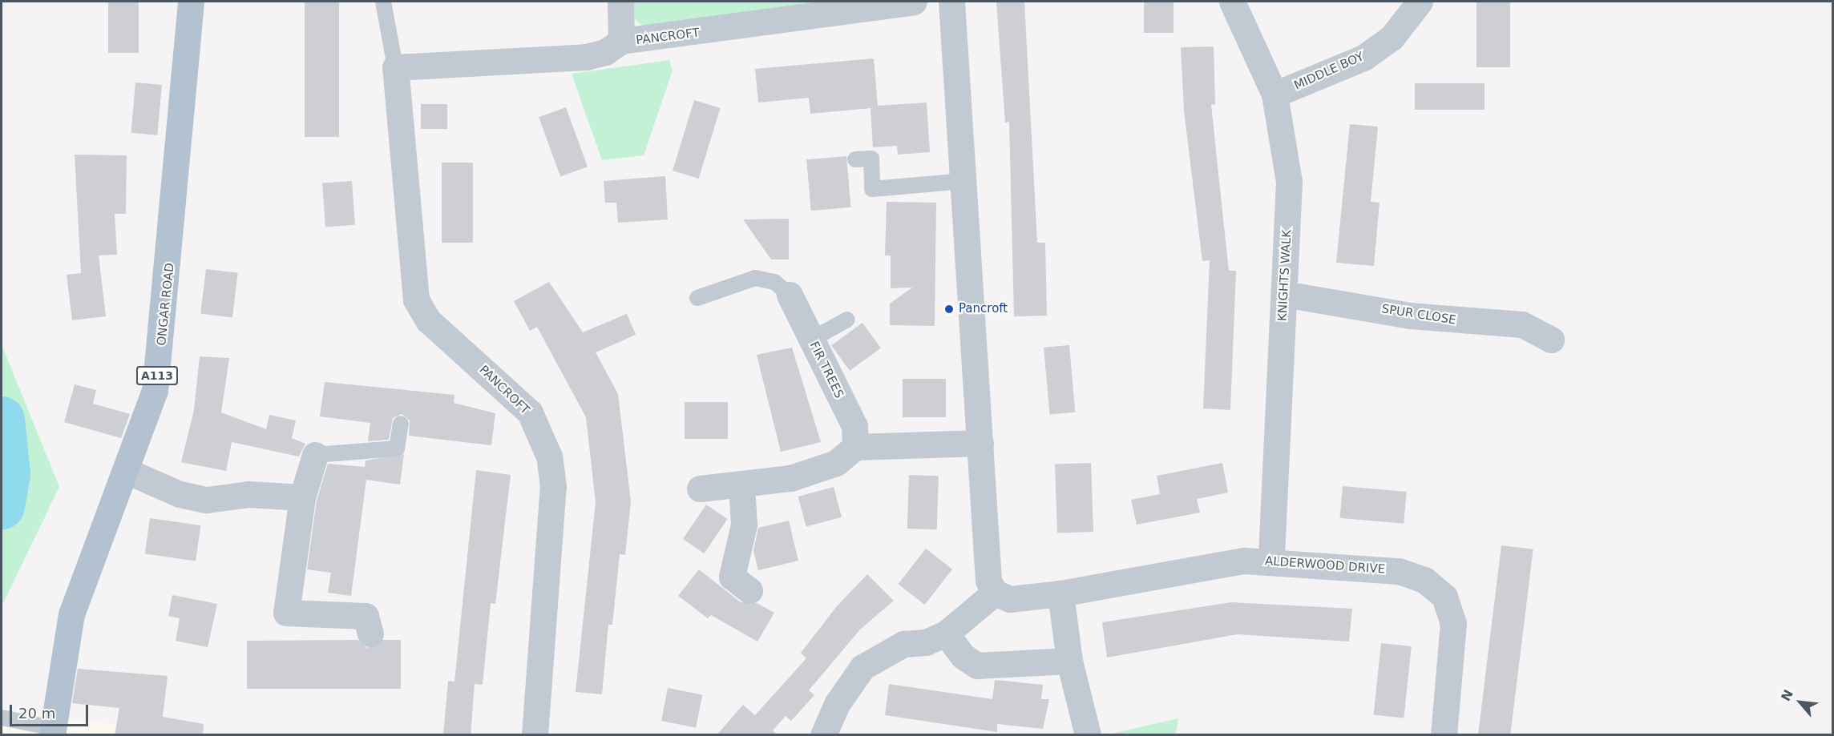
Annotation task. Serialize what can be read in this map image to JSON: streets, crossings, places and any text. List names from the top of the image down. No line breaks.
{"streets":{"main road":["ONGAR ROAD","A113"],"street":["PANCROFT","MIDDLE BOY","KNIGHTS WALK","SPUR CLOSE","FIR TREES","ALDERWOOD DRIVE"]},"crossings":[["MIDDLE BOY","KNIGHTS WALK"],["KNIGHTS WALK","SPUR CLOSE"],["KNIGHTS WALK","ALDERWOOD DRIVE"]],"places":["Pancroft"],"scale_bar":"20 m","north":"top left"}
